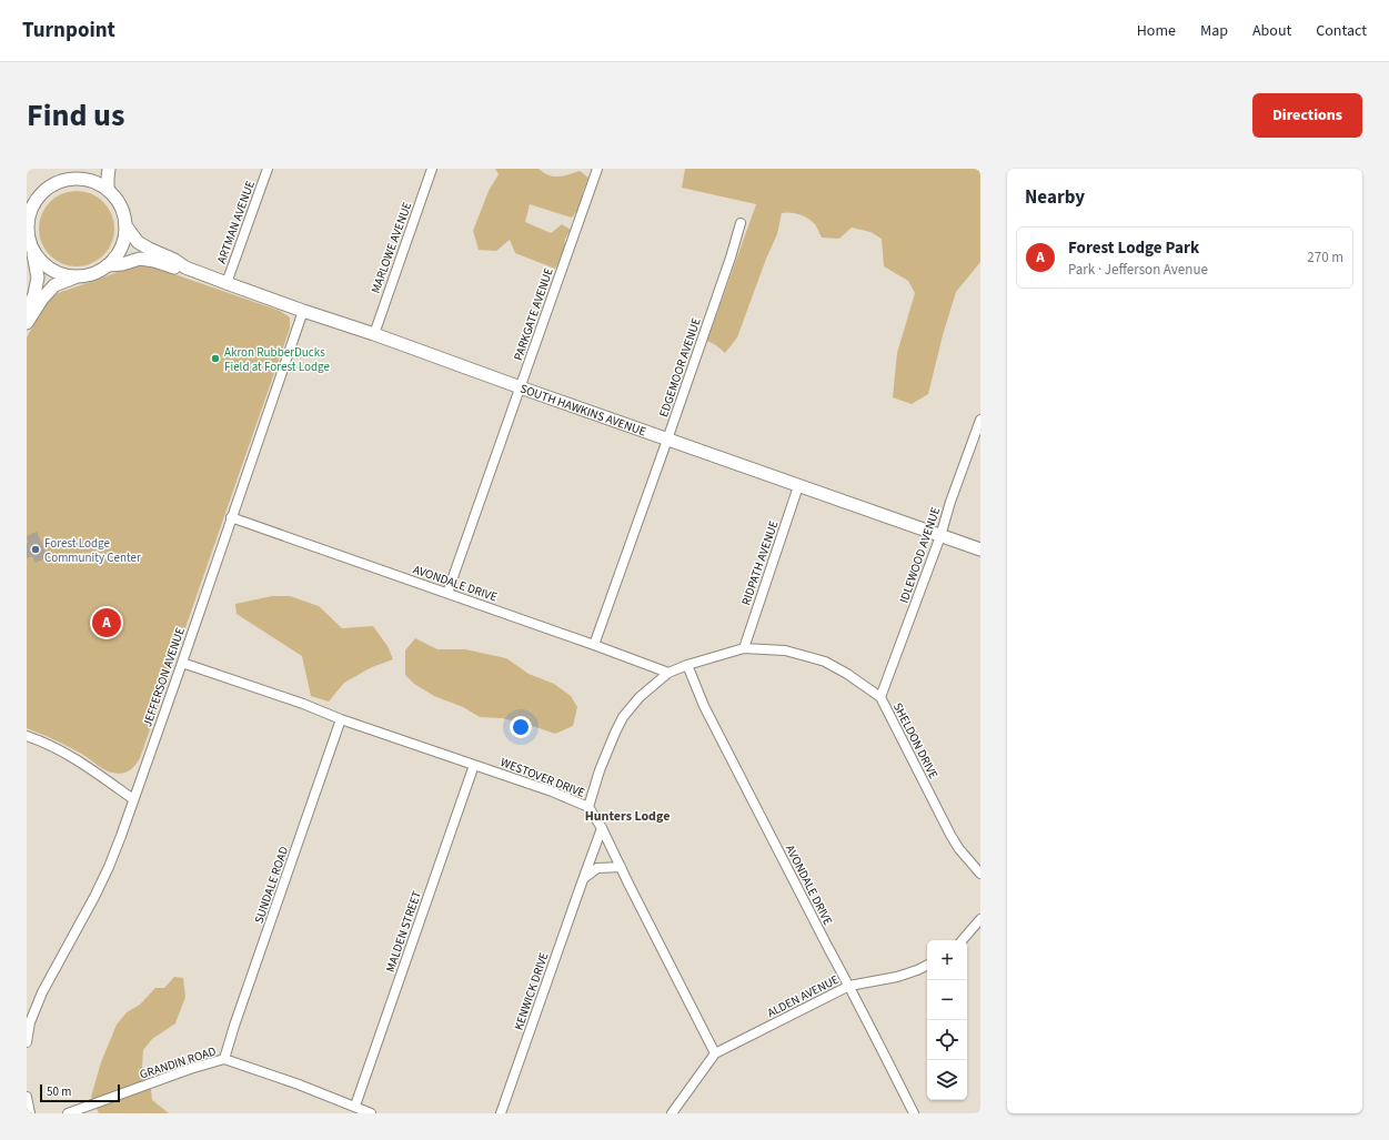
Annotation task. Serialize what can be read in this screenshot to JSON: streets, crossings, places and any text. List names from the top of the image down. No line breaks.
{"streets":{"main road":["SOUTH HAWKINS AVENUE"],"street":["ARTMAN AVENUE","MARLOWE AVENUE","PARKGATE AVENUE","EDGEMOOR AVENUE","IDLEWOOD AVENUE","RIDPATH AVENUE","AVONDALE DRIVE","JEFFERSON AVENUE","SHELDON DRIVE","WESTOVER DRIVE","SUNDALE ROAD","MALDEN STREET","KENWICK DRIVE","ALDEN AVENUE","GRANDIN ROAD"]},"crossings":[["ARTMAN AVENUE","SOUTH HAWKINS AVENUE"],["MARLOWE AVENUE","SOUTH HAWKINS AVENUE"],["PARKGATE AVENUE","SOUTH HAWKINS AVENUE"],["PARKGATE AVENUE","AVONDALE DRIVE"],["EDGEMOOR AVENUE","SOUTH HAWKINS AVENUE"],["EDGEMOOR AVENUE","AVONDALE DRIVE"],["SOUTH HAWKINS AVENUE","IDLEWOOD AVENUE"],["SOUTH HAWKINS AVENUE","RIDPATH AVENUE"],["SOUTH HAWKINS AVENUE","JEFFERSON AVENUE"],["IDLEWOOD AVENUE","SHELDON DRIVE"],["RIDPATH AVENUE","SHELDON DRIVE"],["AVONDALE DRIVE","JEFFERSON AVENUE"],["AVONDALE DRIVE","SHELDON DRIVE"],["AVONDALE DRIVE","ALDEN AVENUE"],["JEFFERSON AVENUE","WESTOVER DRIVE"],["SHELDON DRIVE","WESTOVER DRIVE"],["WESTOVER DRIVE","SUNDALE ROAD"],["WESTOVER DRIVE","MALDEN STREET"],["WESTOVER DRIVE","KENWICK DRIVE"],["WESTOVER DRIVE","ALDEN AVENUE"],["SUNDALE ROAD","GRANDIN ROAD"],["MALDEN STREET","GRANDIN ROAD"]],"districts":["Hunters Lodge"],"places":["Akron RubberDucks Field at Forest Lodge","Forest Lodge Community Center"],"scale_bar":"50 m","page":{"header":"Turnpoint","nav":["Home","Map","About","Contact"],"title":"Find us","buttons":"Directions","heading":"Nearby","list":[{"mark":"A","name":"Forest Lodge Park","note":"Park · Jefferson Avenue","value":"270 m"}],"pins":"A","map_buttons":["+","−"],"scale":"50 m"}}
